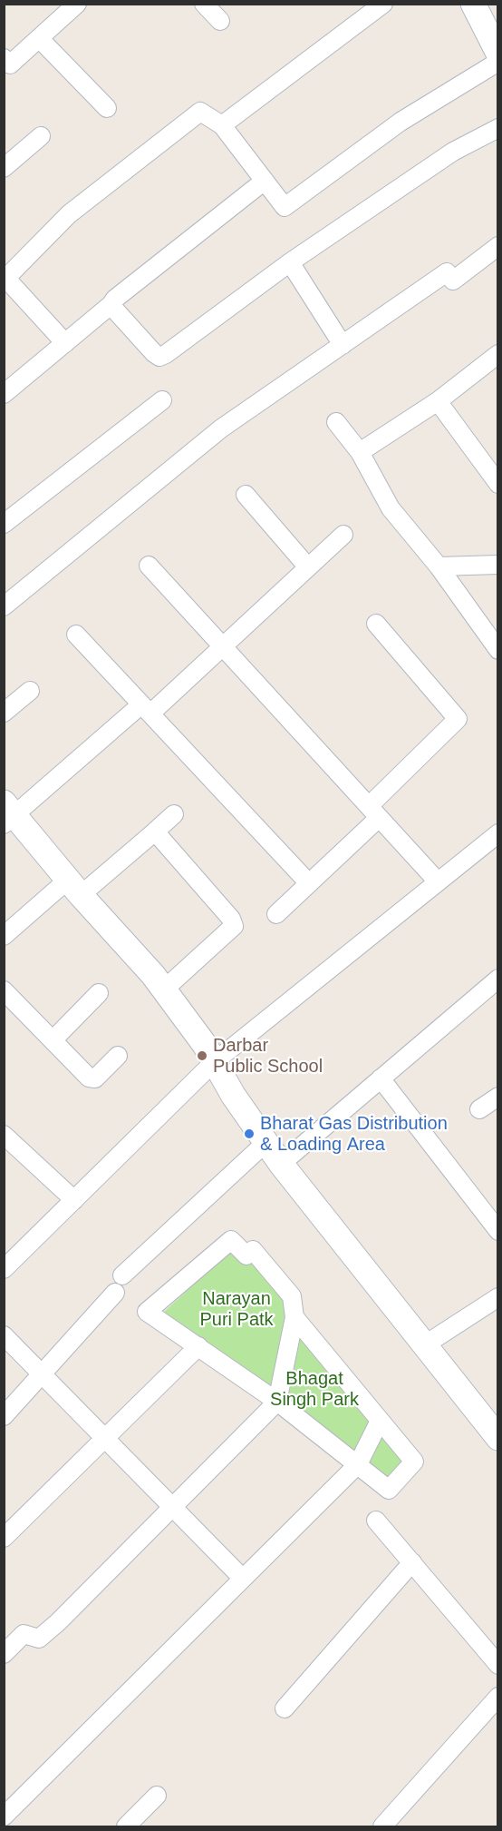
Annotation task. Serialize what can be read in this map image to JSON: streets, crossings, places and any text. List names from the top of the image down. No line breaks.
{"parks":["Narayan Puri Patk","Bhagat Singh Park"],"places":["Darbar Public School","Bharat Gas Distribution & Loading Area"]}
